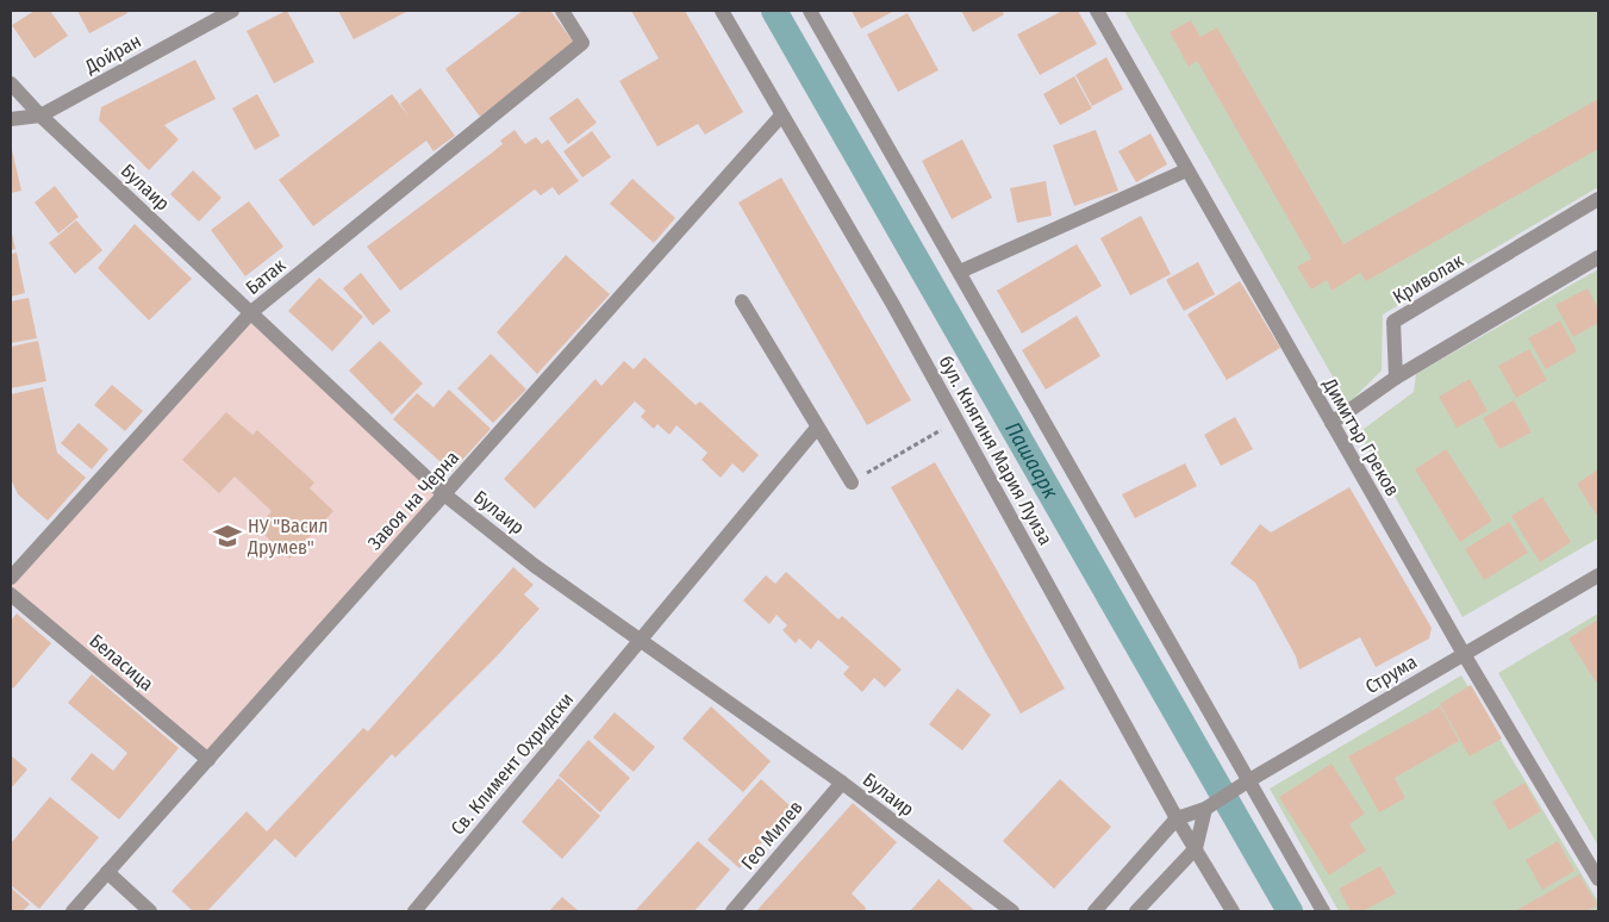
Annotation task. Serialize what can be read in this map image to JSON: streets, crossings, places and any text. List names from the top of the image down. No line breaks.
{"streets":{"street":["Дойран","Булаир","Батак","Криволак","Димитър Греков","бул. Княгиня Мария Луиза","Завоя на Черна","Беласица","Струма","Св. Климент Охридски","Гео Милев"]},"crossings":[["Дойран","Булаир"],["Булаир","Батак"],["Булаир","Завоя на Черна"],["Булаир","Св. Климент Охридски"],["Булаир","Гео Милев"],["Димитър Греков","Струма"],["бул. Княгиня Мария Луиза","Завоя на Черна"],["бул. Княгиня Мария Луиза","Струма"],["Завоя на Черна","Беласица"]],"water":["Пашаарк"],"places":{"school or university":["НУ \"Васил Друмев\""]}}
